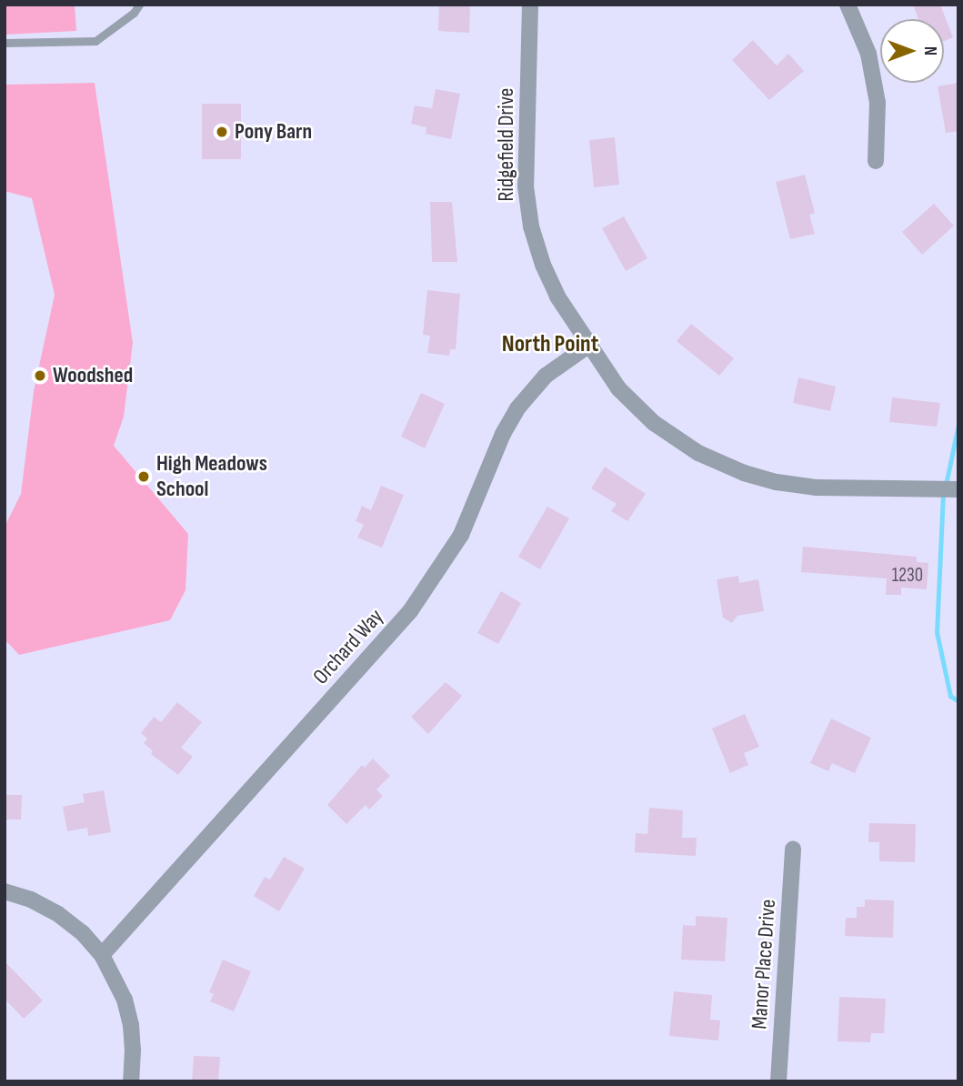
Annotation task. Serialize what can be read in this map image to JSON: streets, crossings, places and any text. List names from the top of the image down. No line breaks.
{"streets":{"street":["Ridgefield Drive","Orchard Way","Manor Place Drive"]},"crossings":[["Ridgefield Drive","Orchard Way"]],"districts":["North Point"],"places":["Pony Barn","Woodshed","High Meadows School"],"house_numbers":["1230"],"north":"right"}
